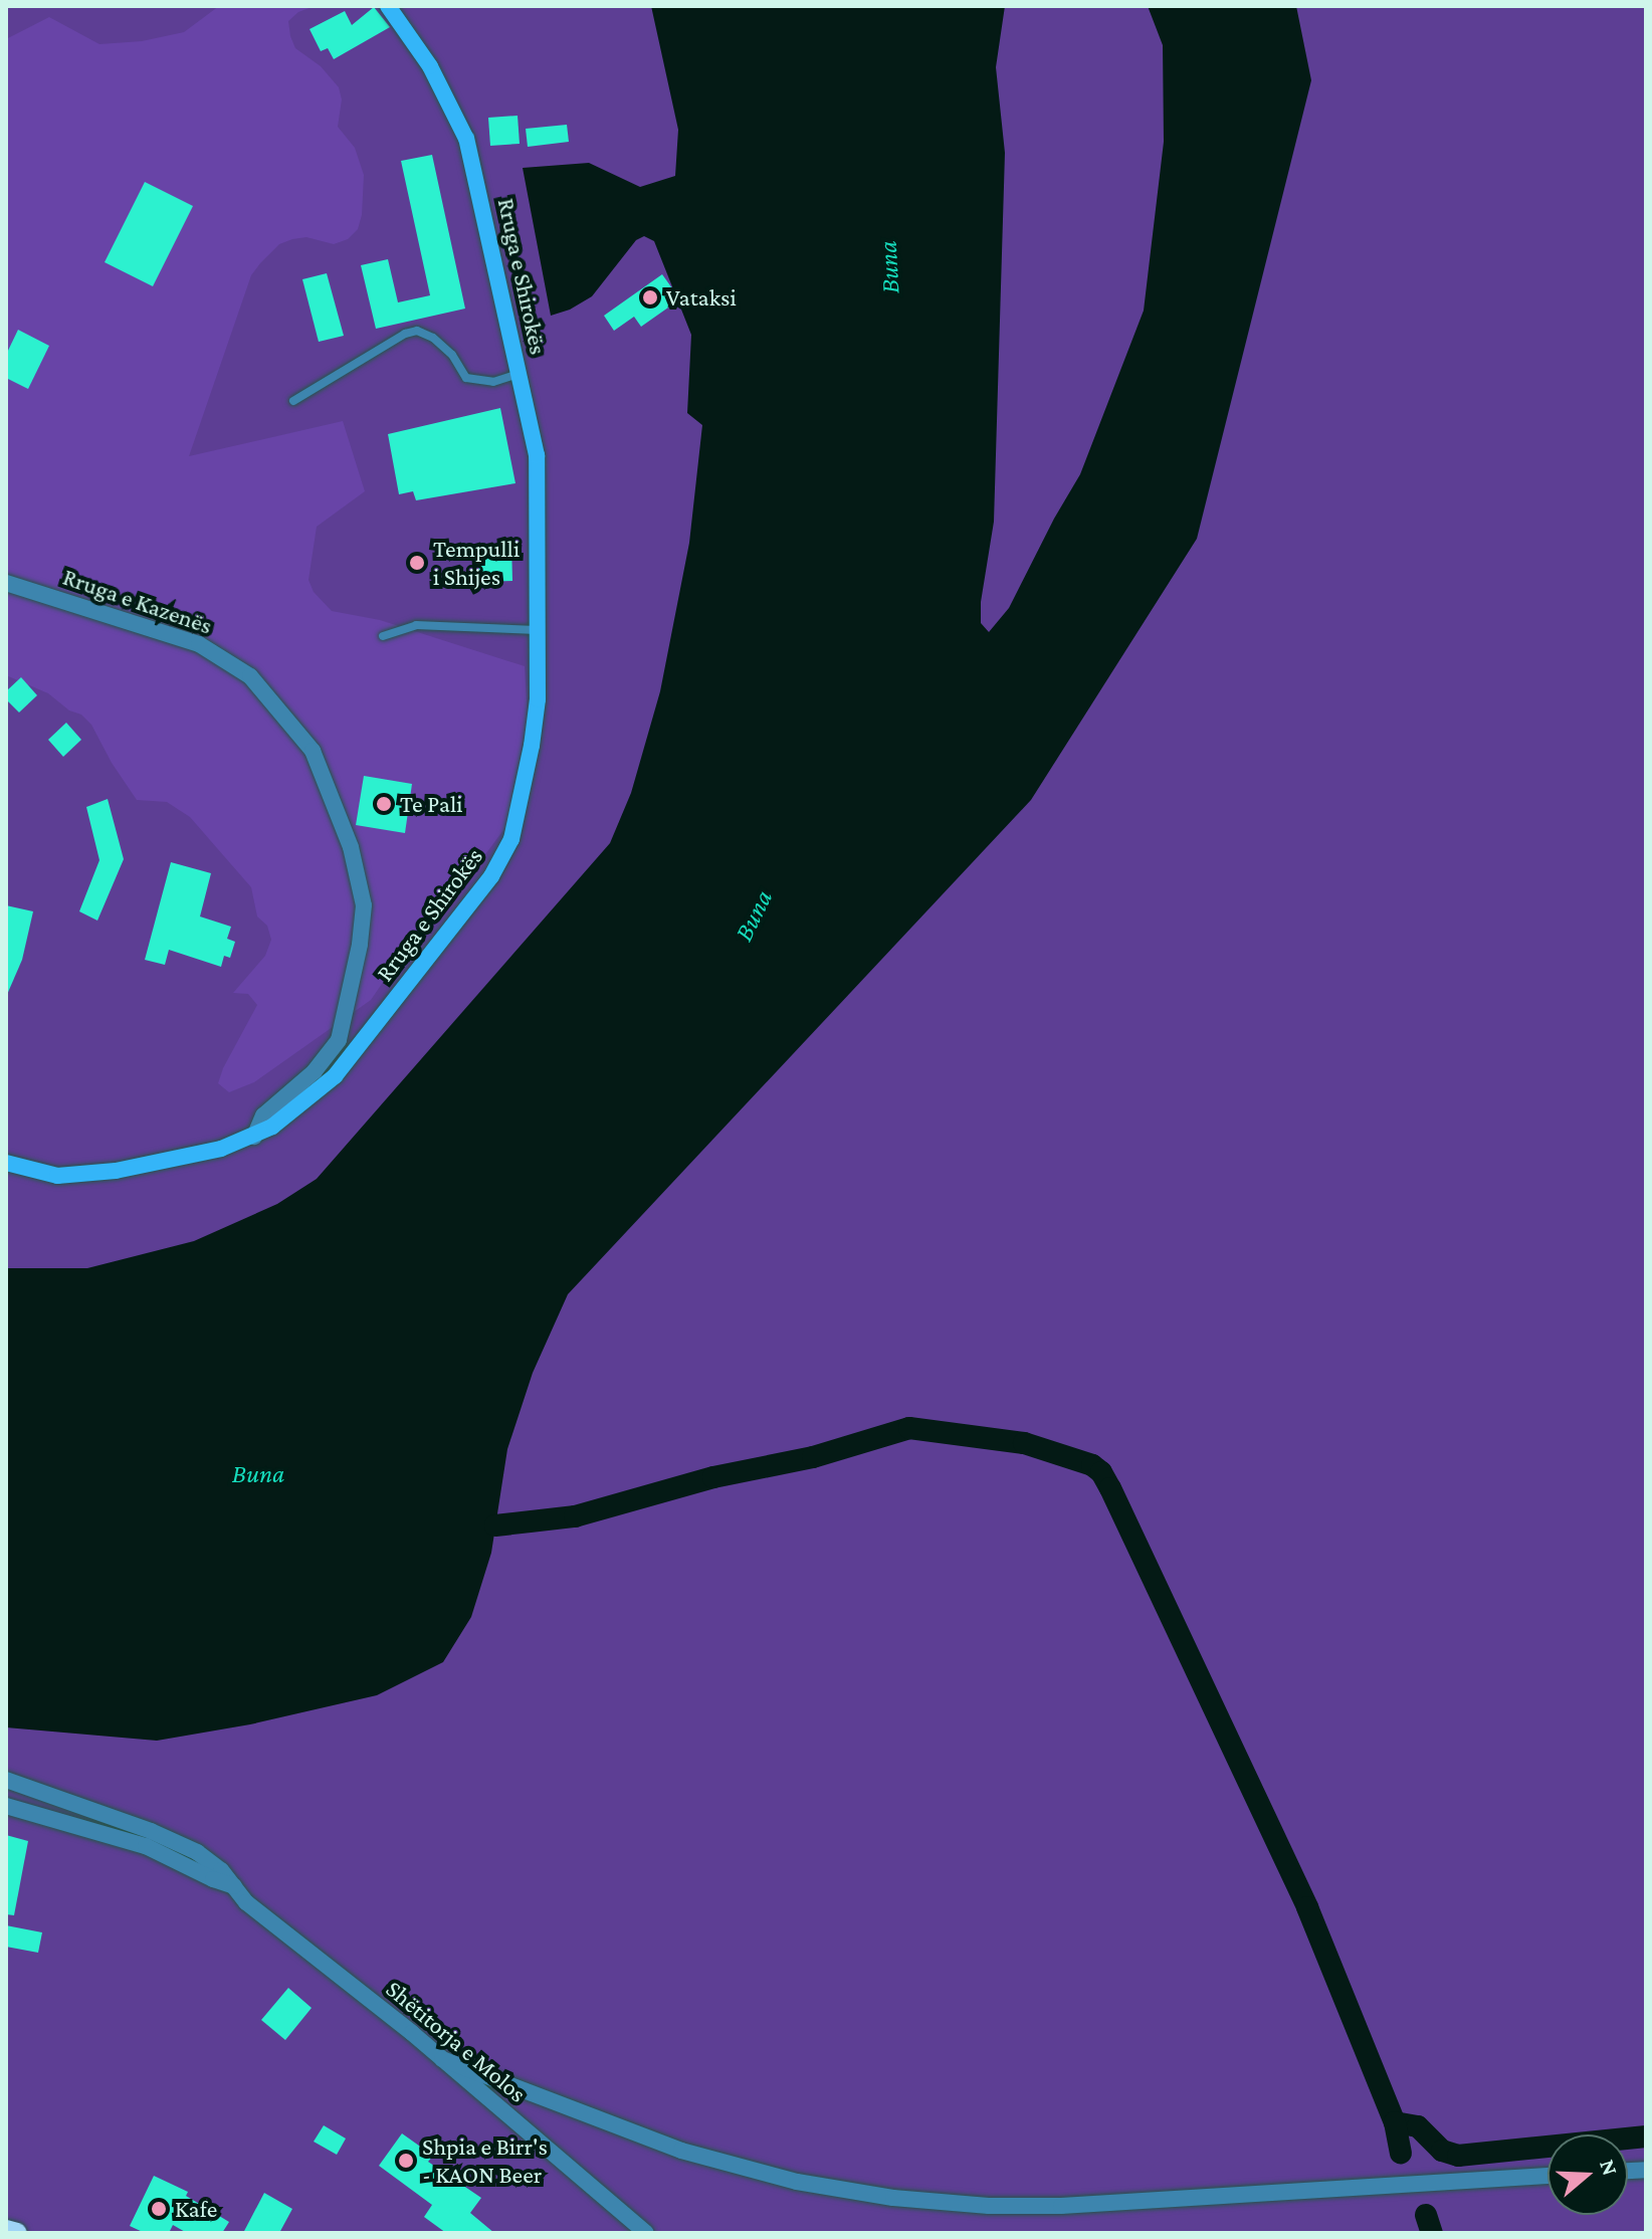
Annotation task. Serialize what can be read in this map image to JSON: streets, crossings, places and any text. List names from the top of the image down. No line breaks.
{"streets":{"main road":["Rruga e Shirokës"],"street":["Rruga e Kazenës","Shëtitorja e Molos"]},"crossings":[["Rruga e Shirokës","Rruga e Kazenës"]],"water":["Buna"],"places":["Vataksi","Tempulli i Shijes","Te Pali","Shpia e Birr's - KAON Beer","Kafe"],"north":"right"}
